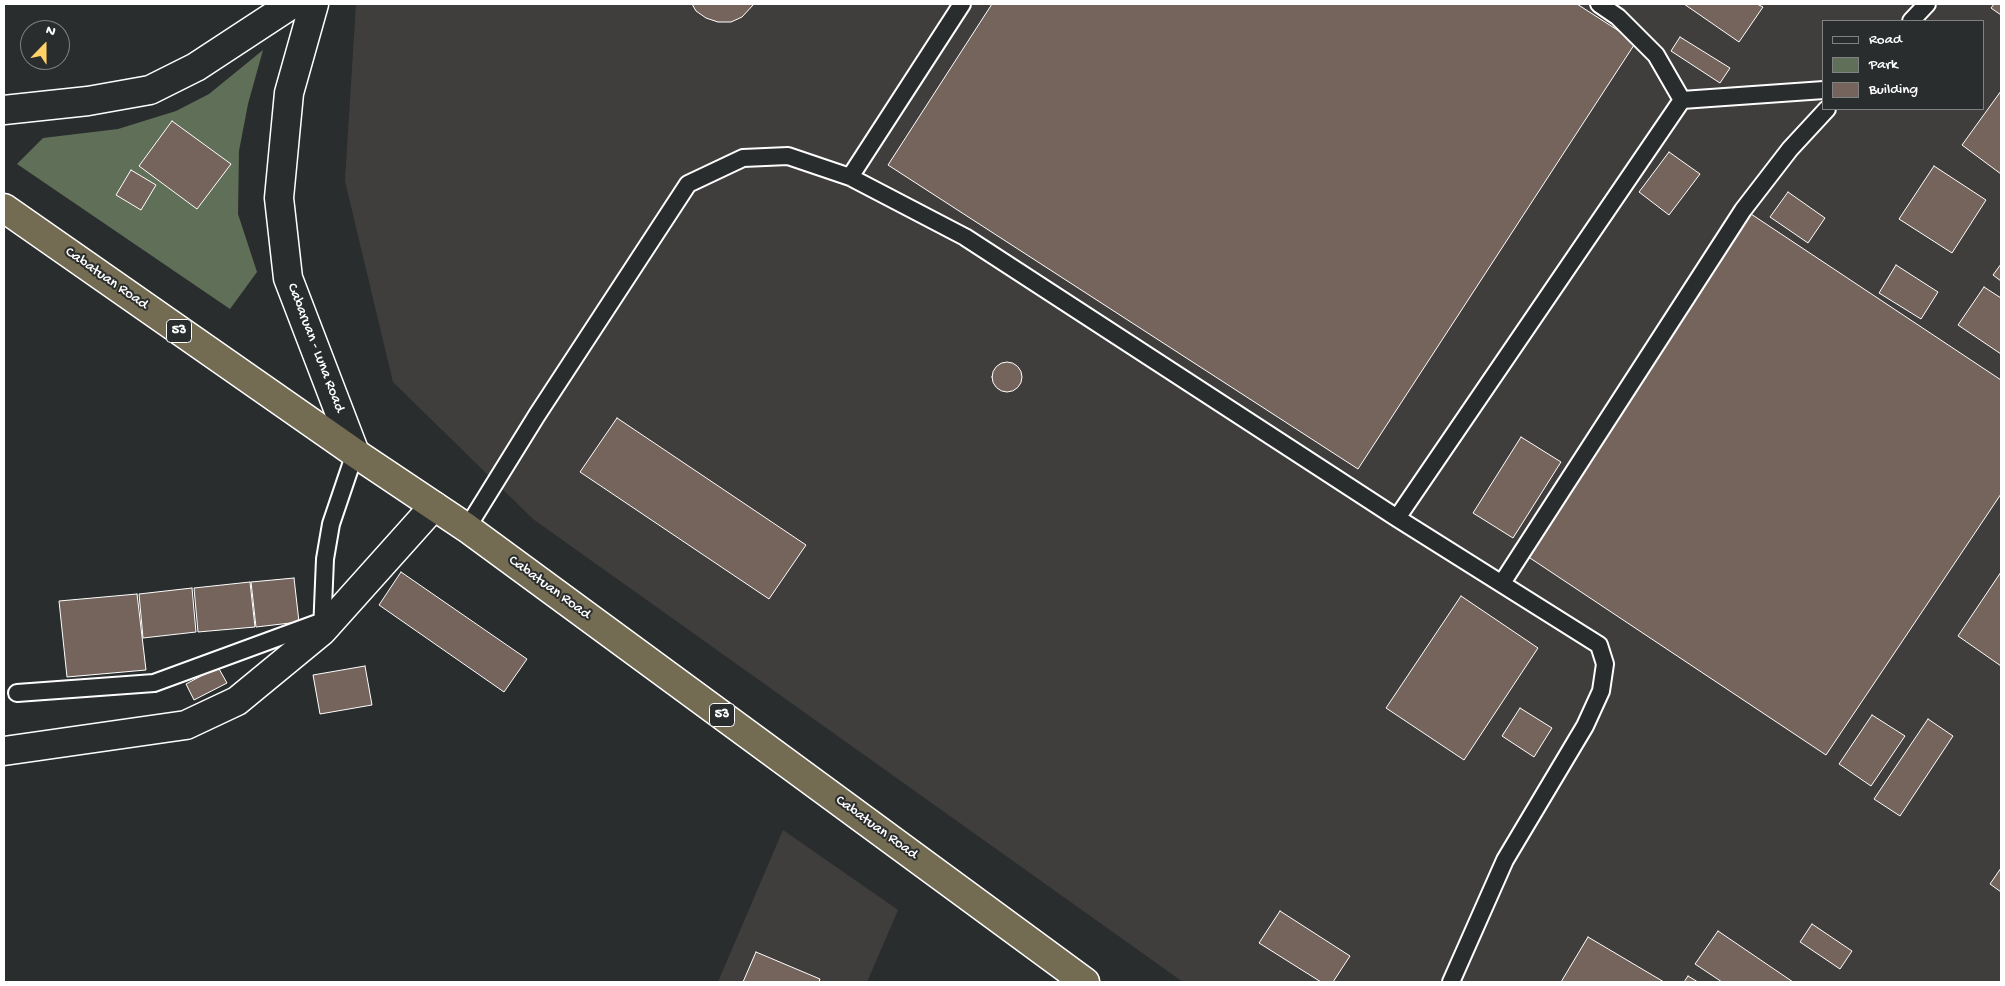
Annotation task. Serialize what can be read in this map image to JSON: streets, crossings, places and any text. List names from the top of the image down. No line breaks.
{"streets":{"highway":["Cabatuan Road","53"],"main road":["Cabaruan - Luna Road"]},"crossings":[["Cabatuan Road","Cabaruan - Luna Road"]],"legend":["Road","Park","Building"],"north":"top"}
